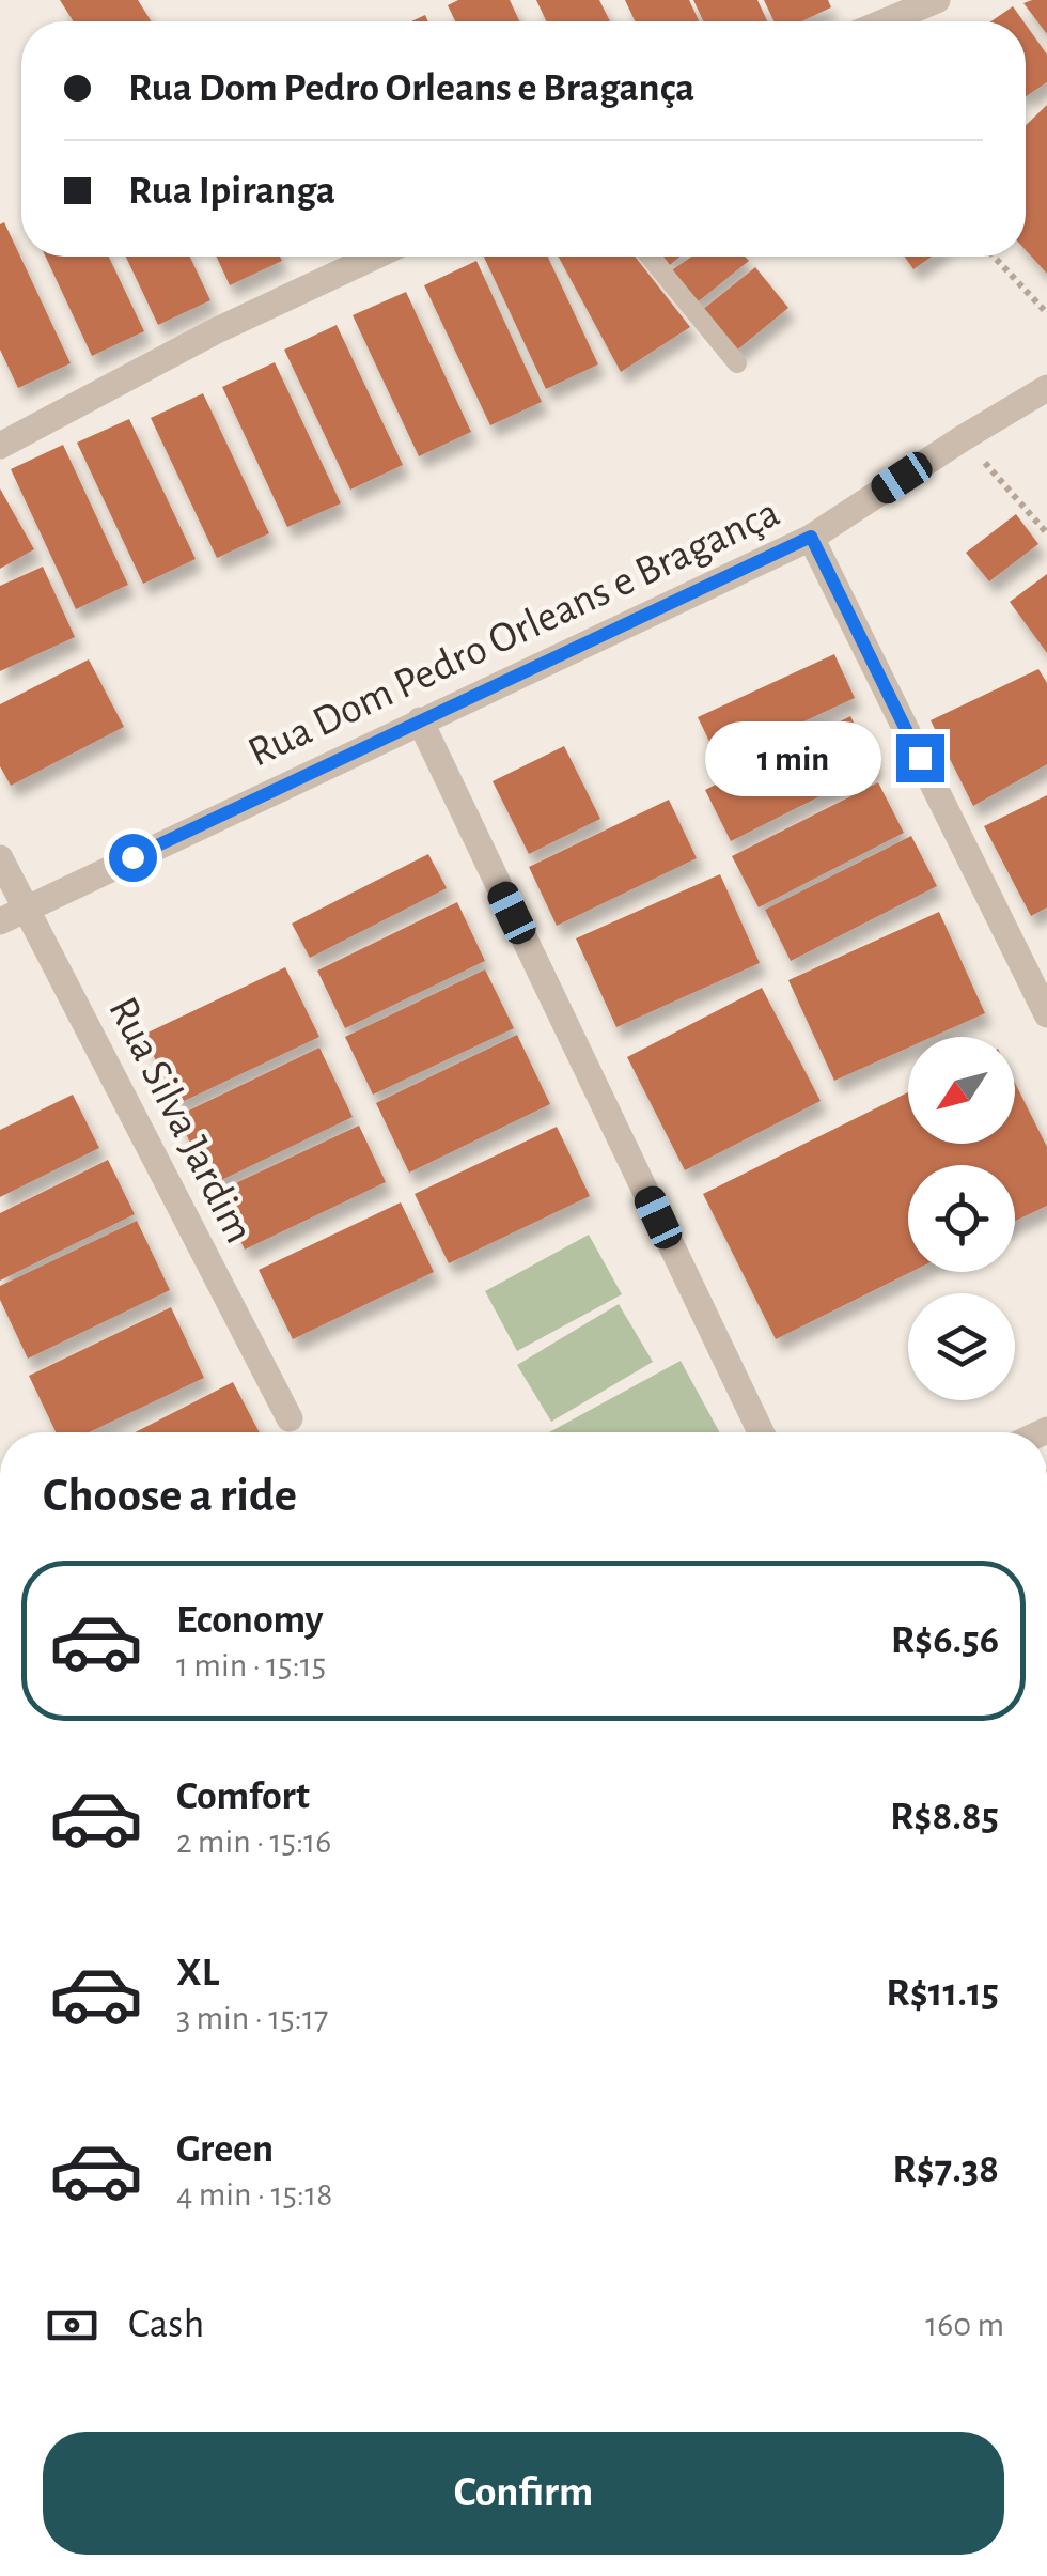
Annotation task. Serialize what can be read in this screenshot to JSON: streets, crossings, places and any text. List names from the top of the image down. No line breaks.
{"streets":{"street":["Rua Dom Pedro Orleans e Bragança","Rua Silva Jardim"]},"crossings":[["Rua Dom Pedro Orleans e Bragança","Rua Silva Jardim"]],"north":"bottom left","page":{"banner":["Rua Dom Pedro Orleans e Bragança","Rua Ipiranga"],"bubble":"1 min","heading":"Choose a ride","list":[{"name":"Economy","note":"1 min · 15:15","value":"R$6.56"},{"name":"Comfort","note":"2 min · 15:16","value":"R$8.85"},{"name":"XL","note":"3 min · 15:17","value":"R$11.15"},{"name":"Green","note":"4 min · 15:18","value":"R$7.38"}],"pay":["Cash","160 m"],"buttons":"Confirm"}}
